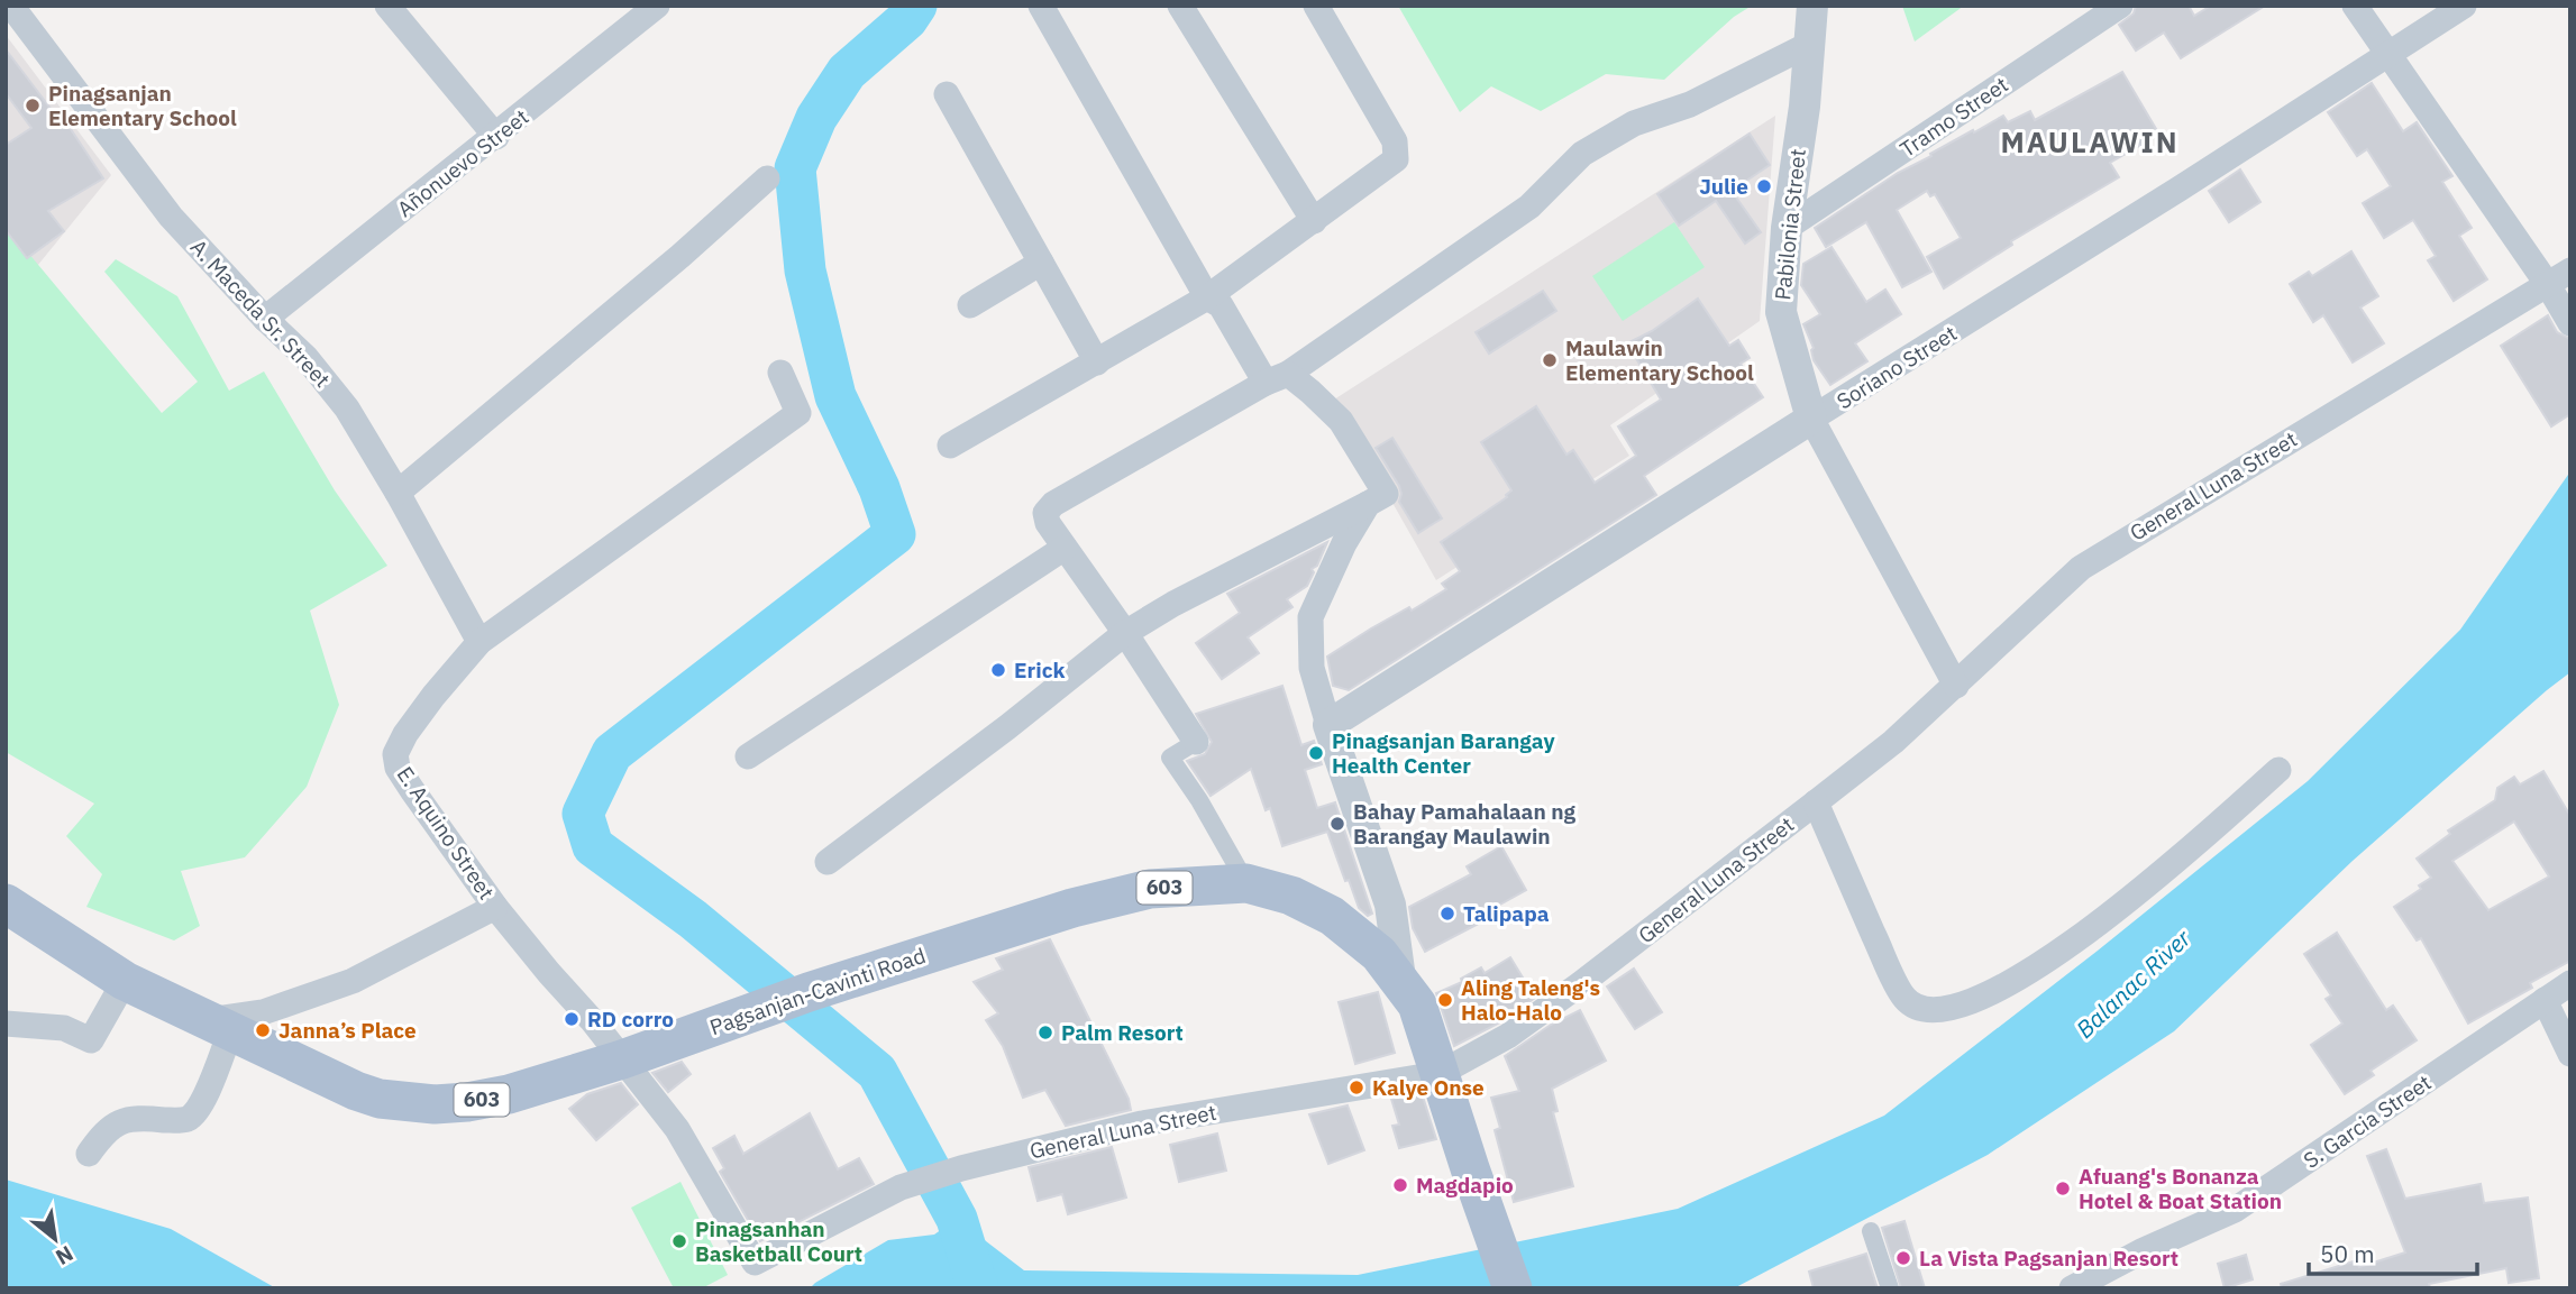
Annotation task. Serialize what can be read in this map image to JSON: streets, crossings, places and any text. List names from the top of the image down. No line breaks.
{"streets":{"main road":["603","Pagsanjan-Cavinti Road"],"street":["Tramo Street","Añonuevo Street","Pabilonia Street","A. Maceda Sr. Street","Soriano Street","General Luna Street","E. Aquino Street","S. Garcia Street"]},"crossings":[["Tramo Street","Pabilonia Street"],["Añonuevo Street","A. Maceda Sr. Street"],["Pabilonia Street","Soriano Street"],["Pabilonia Street","General Luna Street"],["A. Maceda Sr. Street","E. Aquino Street"],["General Luna Street","E. Aquino Street"],["General Luna Street","Pagsanjan-Cavinti Road"],["E. Aquino Street","Pagsanjan-Cavinti Road"]],"districts":["MAULAWIN"],"water":["Balanac River"],"places":["Pinagsanjan Elementary School","Julie","Maulawin Elementary School","Erick","Pinagsanjan Barangay Health Center","Bahay Pamahalaan ng Barangay Maulawin","Talipapa","Aling Taleng's Halo-Halo","RD corro","Janna’s Place","Palm Resort","Kalye Onse","Magdapio","Afuang's Bonanza Hotel & Boat Station","Pinagsanhan Basketball Court","La Vista Pagsanjan Resort"],"scale_bar":"50 m","north":"bottom right"}
